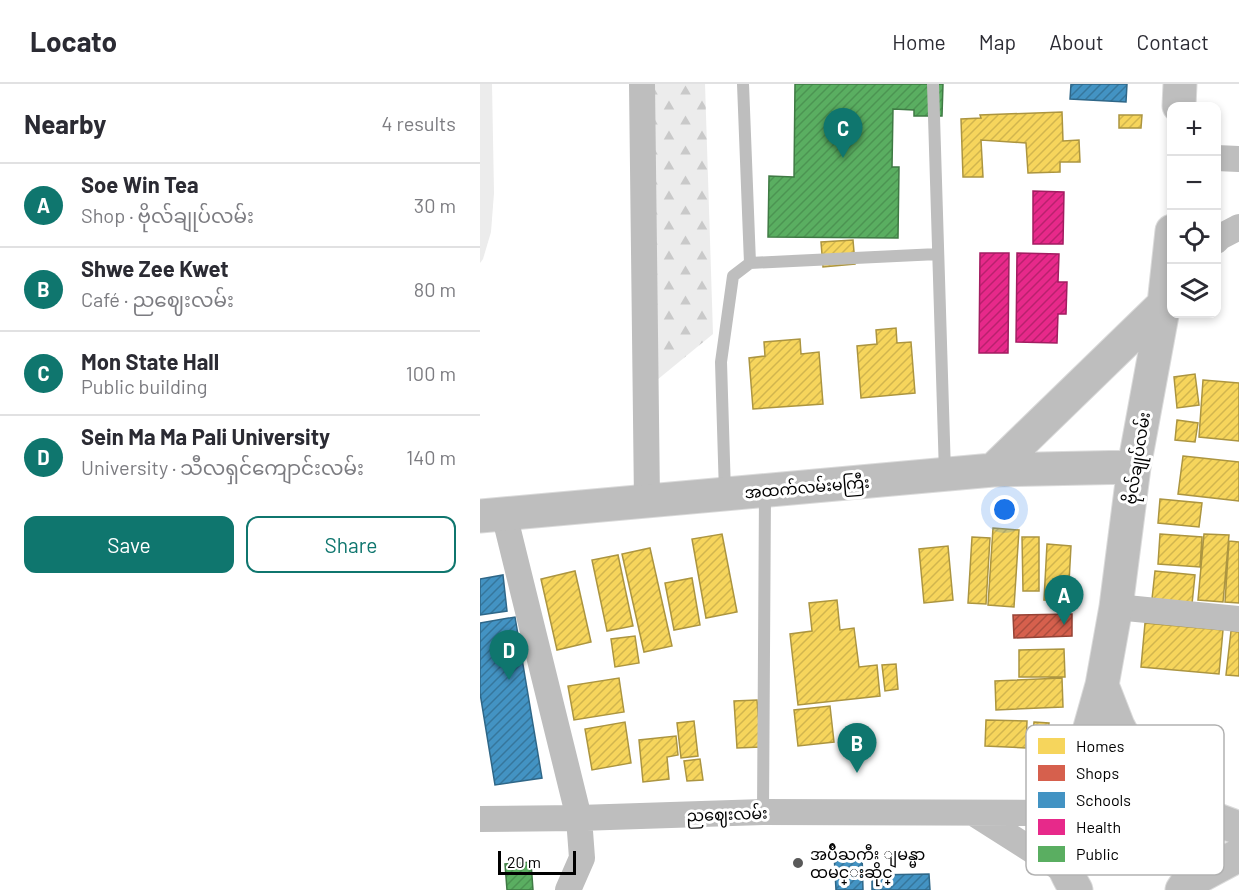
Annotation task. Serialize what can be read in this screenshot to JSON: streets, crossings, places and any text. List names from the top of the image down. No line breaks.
{"streets":{"main road":["ဗိုလ်ချုပ်လမ်း","အထက်လမ်းမကြီး"],"street":["ညဈေးလမ်း"]},"crossings":[["ဗိုလ်ချုပ်လမ်း","အထက်လမ်းမကြီး"]],"places":["အပ်ိဳႀကီး ျမန္မာ ထမင္းဆိုင္"],"legend":["Homes","Shops","Schools","Health","Public"],"scale_bar":"20 m","page":{"header":"Locato","nav":["Home","Map","About","Contact"],"heading":["Nearby","4 results"],"map_buttons":["+","−"],"pins":["C","A","D","B"],"list":[{"mark":"A","name":"Soe Win Tea","note":"Shop · ဗိုလ်ချုပ်လမ်း","value":"30 m"},{"mark":"B","name":"Shwe Zee Kwet","note":"Café · ညဈေးလမ်း","value":"80 m"},{"mark":"C","name":"Mon State Hall","note":"Public building","value":"100 m"},{"mark":"D","name":"Sein Ma Ma Pali University","note":"University · သီလရှင်ကျောင်းလမ်း","value":"140 m"}],"buttons":["Save","Share"],"scale":"20 m"}}
